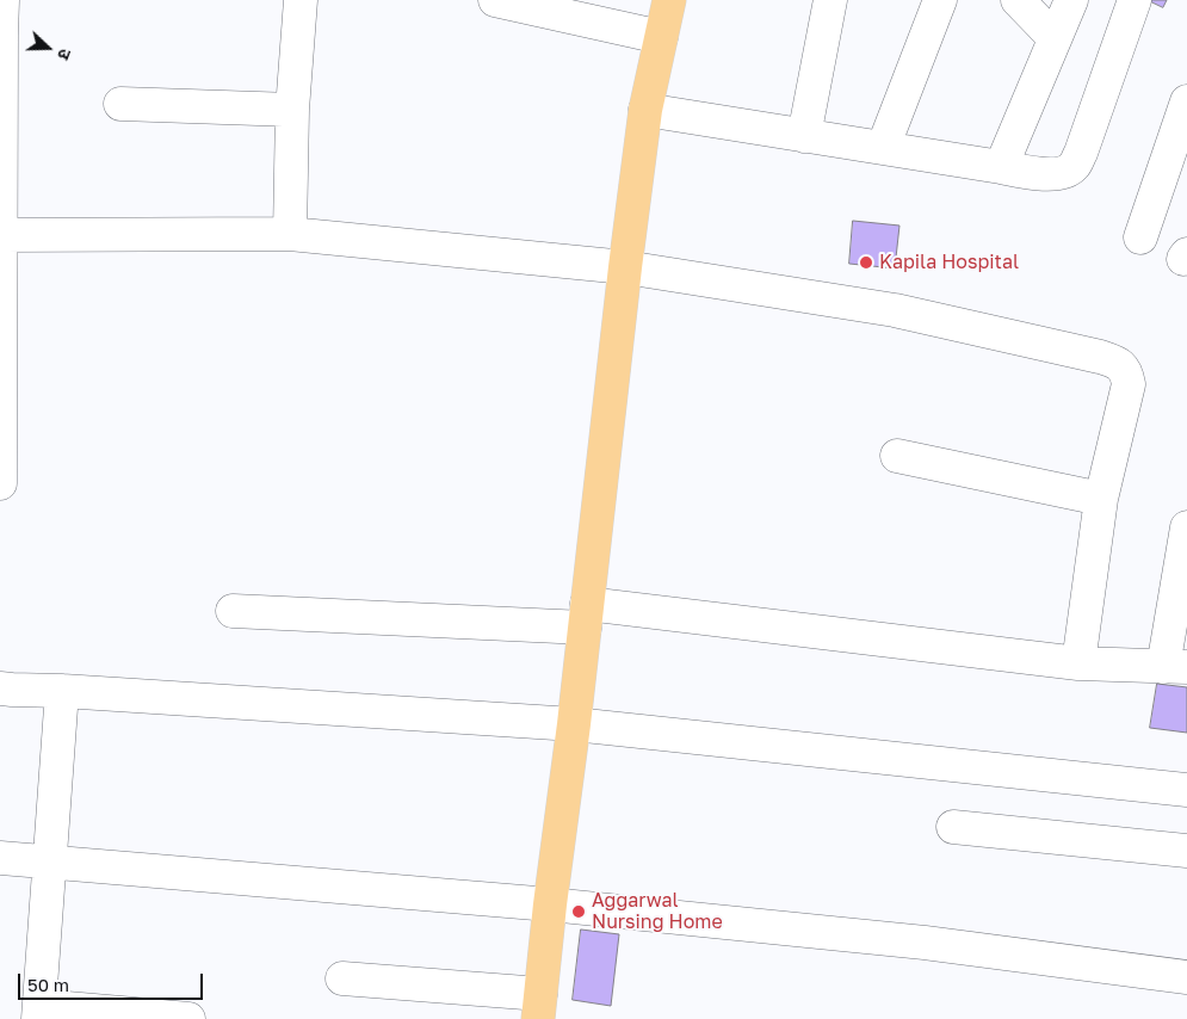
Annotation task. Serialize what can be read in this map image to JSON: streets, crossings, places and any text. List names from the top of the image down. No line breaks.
{"places":["Kapila Hospital","Aggarwal Nursing Home"],"scale_bar":"50 m","north":"right"}
